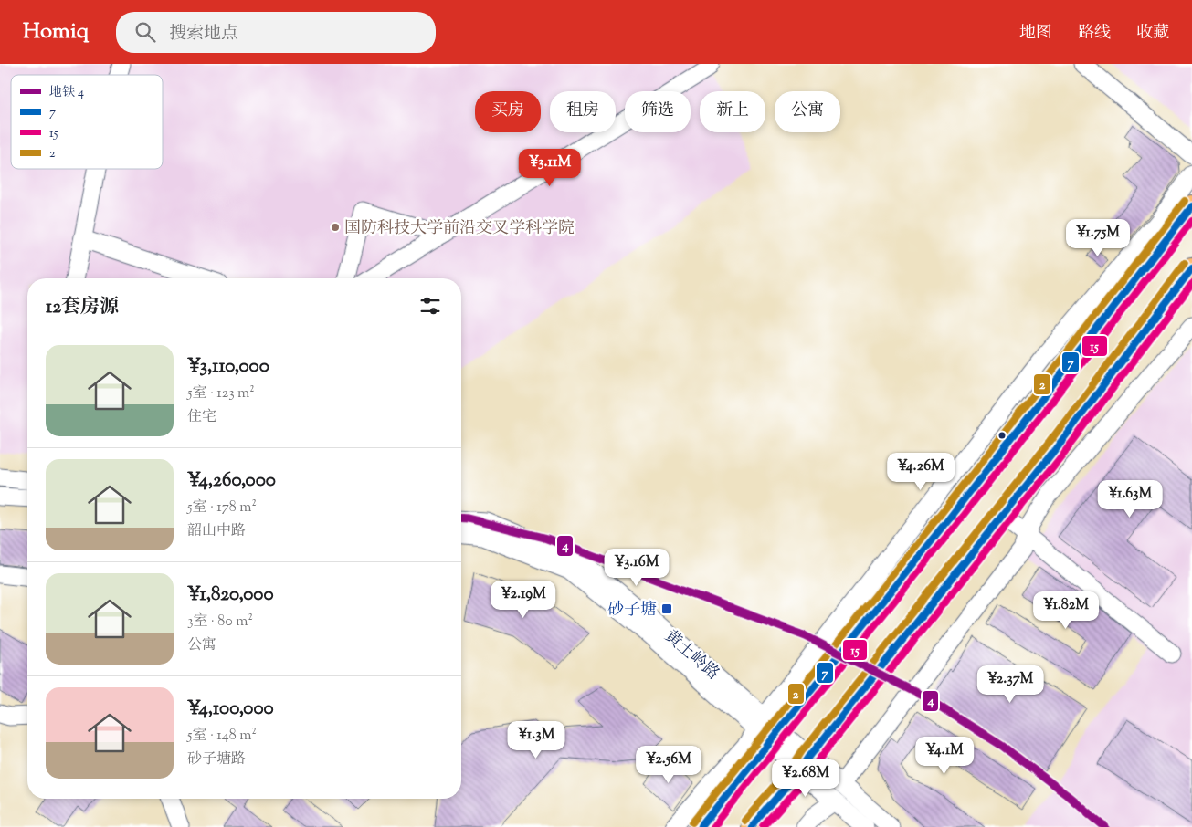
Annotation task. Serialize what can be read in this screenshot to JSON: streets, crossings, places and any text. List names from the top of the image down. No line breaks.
{"streets":{"street":["黄土岭路"]},"places":{"other":["国防科技大学前沿交叉学科学院"],"transit":["砂子塘"]},"lines":["transit line 2","transit line 7","transit line 15","metro line 4"],"legend":["地铁 4","7","15","2"],"page":{"header":"Homiq","search":"搜索地点","nav":["地图","路线","收藏"],"chip":["买房","租房","筛选","新上","公寓"],"price":["¥3.11M","¥1.75M","¥4.26M","¥1.63M","¥3.16M","¥2.19M","¥1.82M","¥2.37M","¥1.3M","¥4.1M","¥2.56M","¥2.68M"],"heading":"12套房源","list":[{"name":"¥3,110,000","note":"5室 · 123 m² · 住宅"},{"name":"¥4,260,000","note":"5室 · 178 m² · 韶山中路"},{"name":"¥1,820,000","note":"3室 · 80 m² · 公寓"},{"name":"¥4,100,000","note":"5室 · 148 m² · 砂子塘路"}]}}
